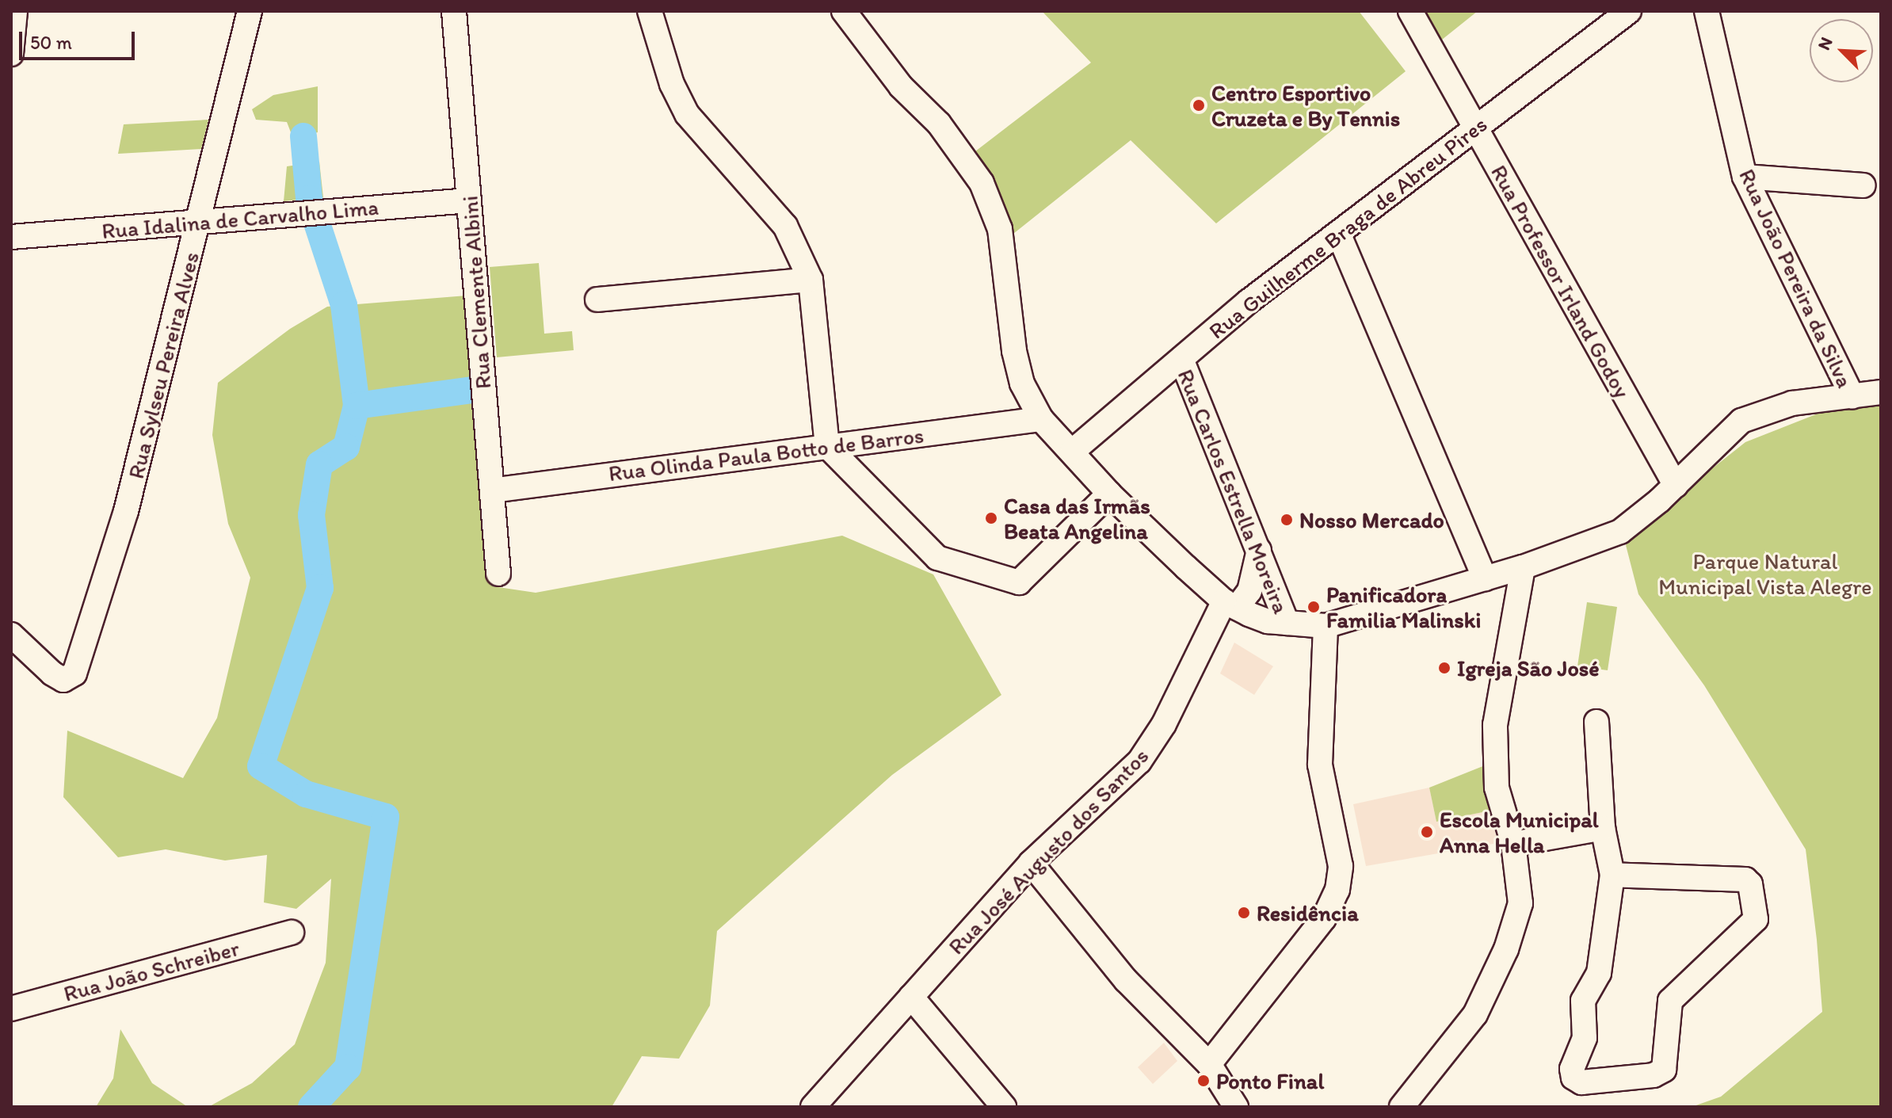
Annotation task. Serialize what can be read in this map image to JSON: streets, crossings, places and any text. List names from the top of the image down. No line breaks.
{"streets":{"street":["Rua Idalina de Carvalho Lima","Rua Guilherme Braga de Abreu Pires","Rua João Pereira da Silva","Rua Professor Irland Godoy","Rua Clemente Albini","Rua Sylseu Pereira Alves","Rua Olinda Paula Botto de Barros","Rua Carlos Estrella Moreira","Rua José Augusto dos Santos","Rua João Schreiber"]},"crossings":[["Rua Idalina de Carvalho Lima","Rua Clemente Albini"],["Rua Idalina de Carvalho Lima","Rua Sylseu Pereira Alves"],["Rua Guilherme Braga de Abreu Pires","Rua Professor Irland Godoy"],["Rua Guilherme Braga de Abreu Pires","Rua Carlos Estrella Moreira"],["Rua Clemente Albini","Rua Olinda Paula Botto de Barros"],["Rua Carlos Estrella Moreira","Rua José Augusto dos Santos"]],"parks":["Parque Natural Municipal Vista Alegre"],"places":["Centro Esportivo Cruzeta e By Tennis","Casa das Irmãs Beata Angelina","Nosso Mercado","Panificadora Familia Malinski","Igreja São José","Escola Municipal Anna Hella","Residência","Ponto Final"],"scale_bar":"50 m","north":"top left"}
